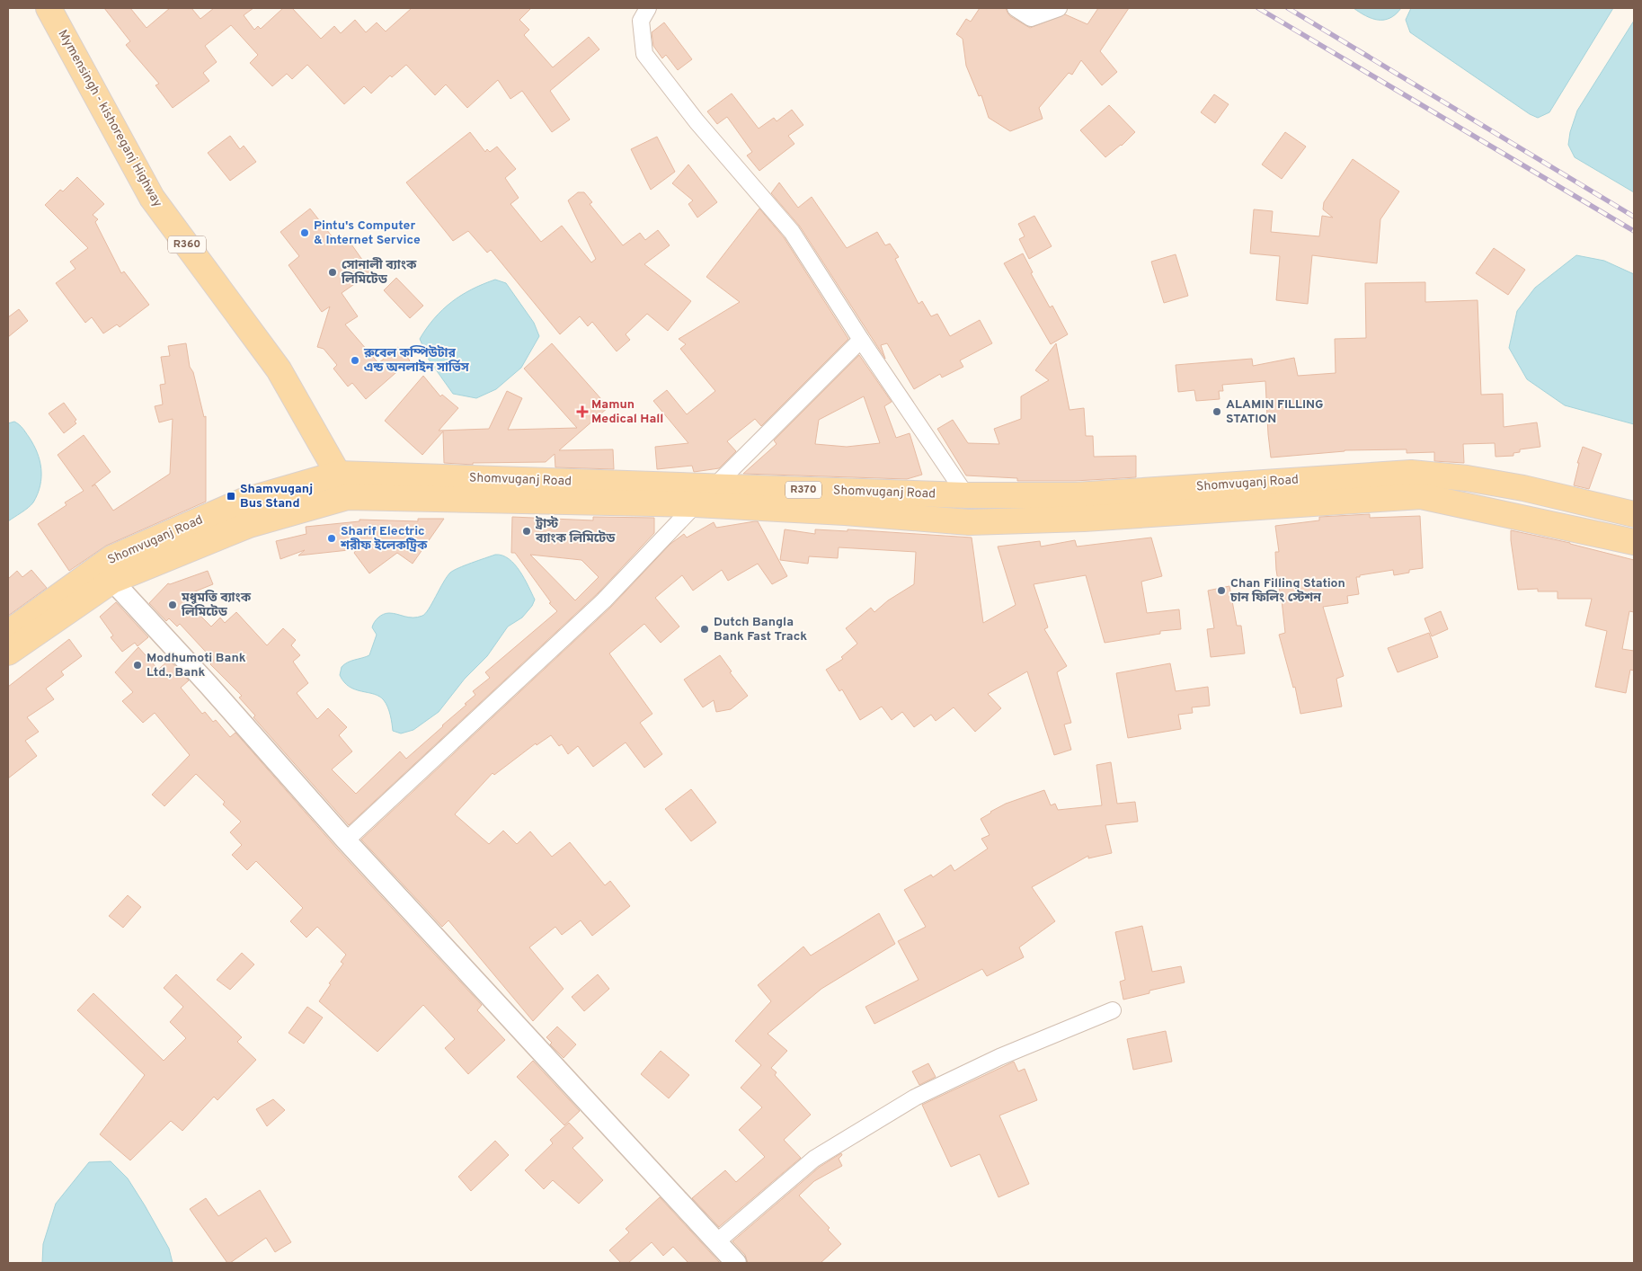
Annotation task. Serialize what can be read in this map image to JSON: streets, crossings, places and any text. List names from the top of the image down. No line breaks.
{"streets":{"main road":["Mymensingh - kishoreganj Highway","R360","Shomvuganj Road","R370"]},"crossings":[["Mymensingh - kishoreganj Highway","Shomvuganj Road"]],"places":{"other":["Pintu's Computer & Internet Service","সোনালী ব্যাংক লিমিটেড","রুবেল কম্পিউটার এন্ড অনলাইন সার্ভিস","ALAMIN FILLING STATION","ট্রাস্ট ব্যাংক লিমিটেড","Sharif Electric শরীফ ইলেকট্রিক","Chan Filling Station চান ফিলিং স্টেশন","মধুমতি ব্যাংক লিমিটেড","Dutch Bangla Bank Fast Track","Modhumoti Bank Ltd., Bank"],"health":["Mamun Medical Hall"],"transit":["Shamvuganj Bus Stand"]}}
